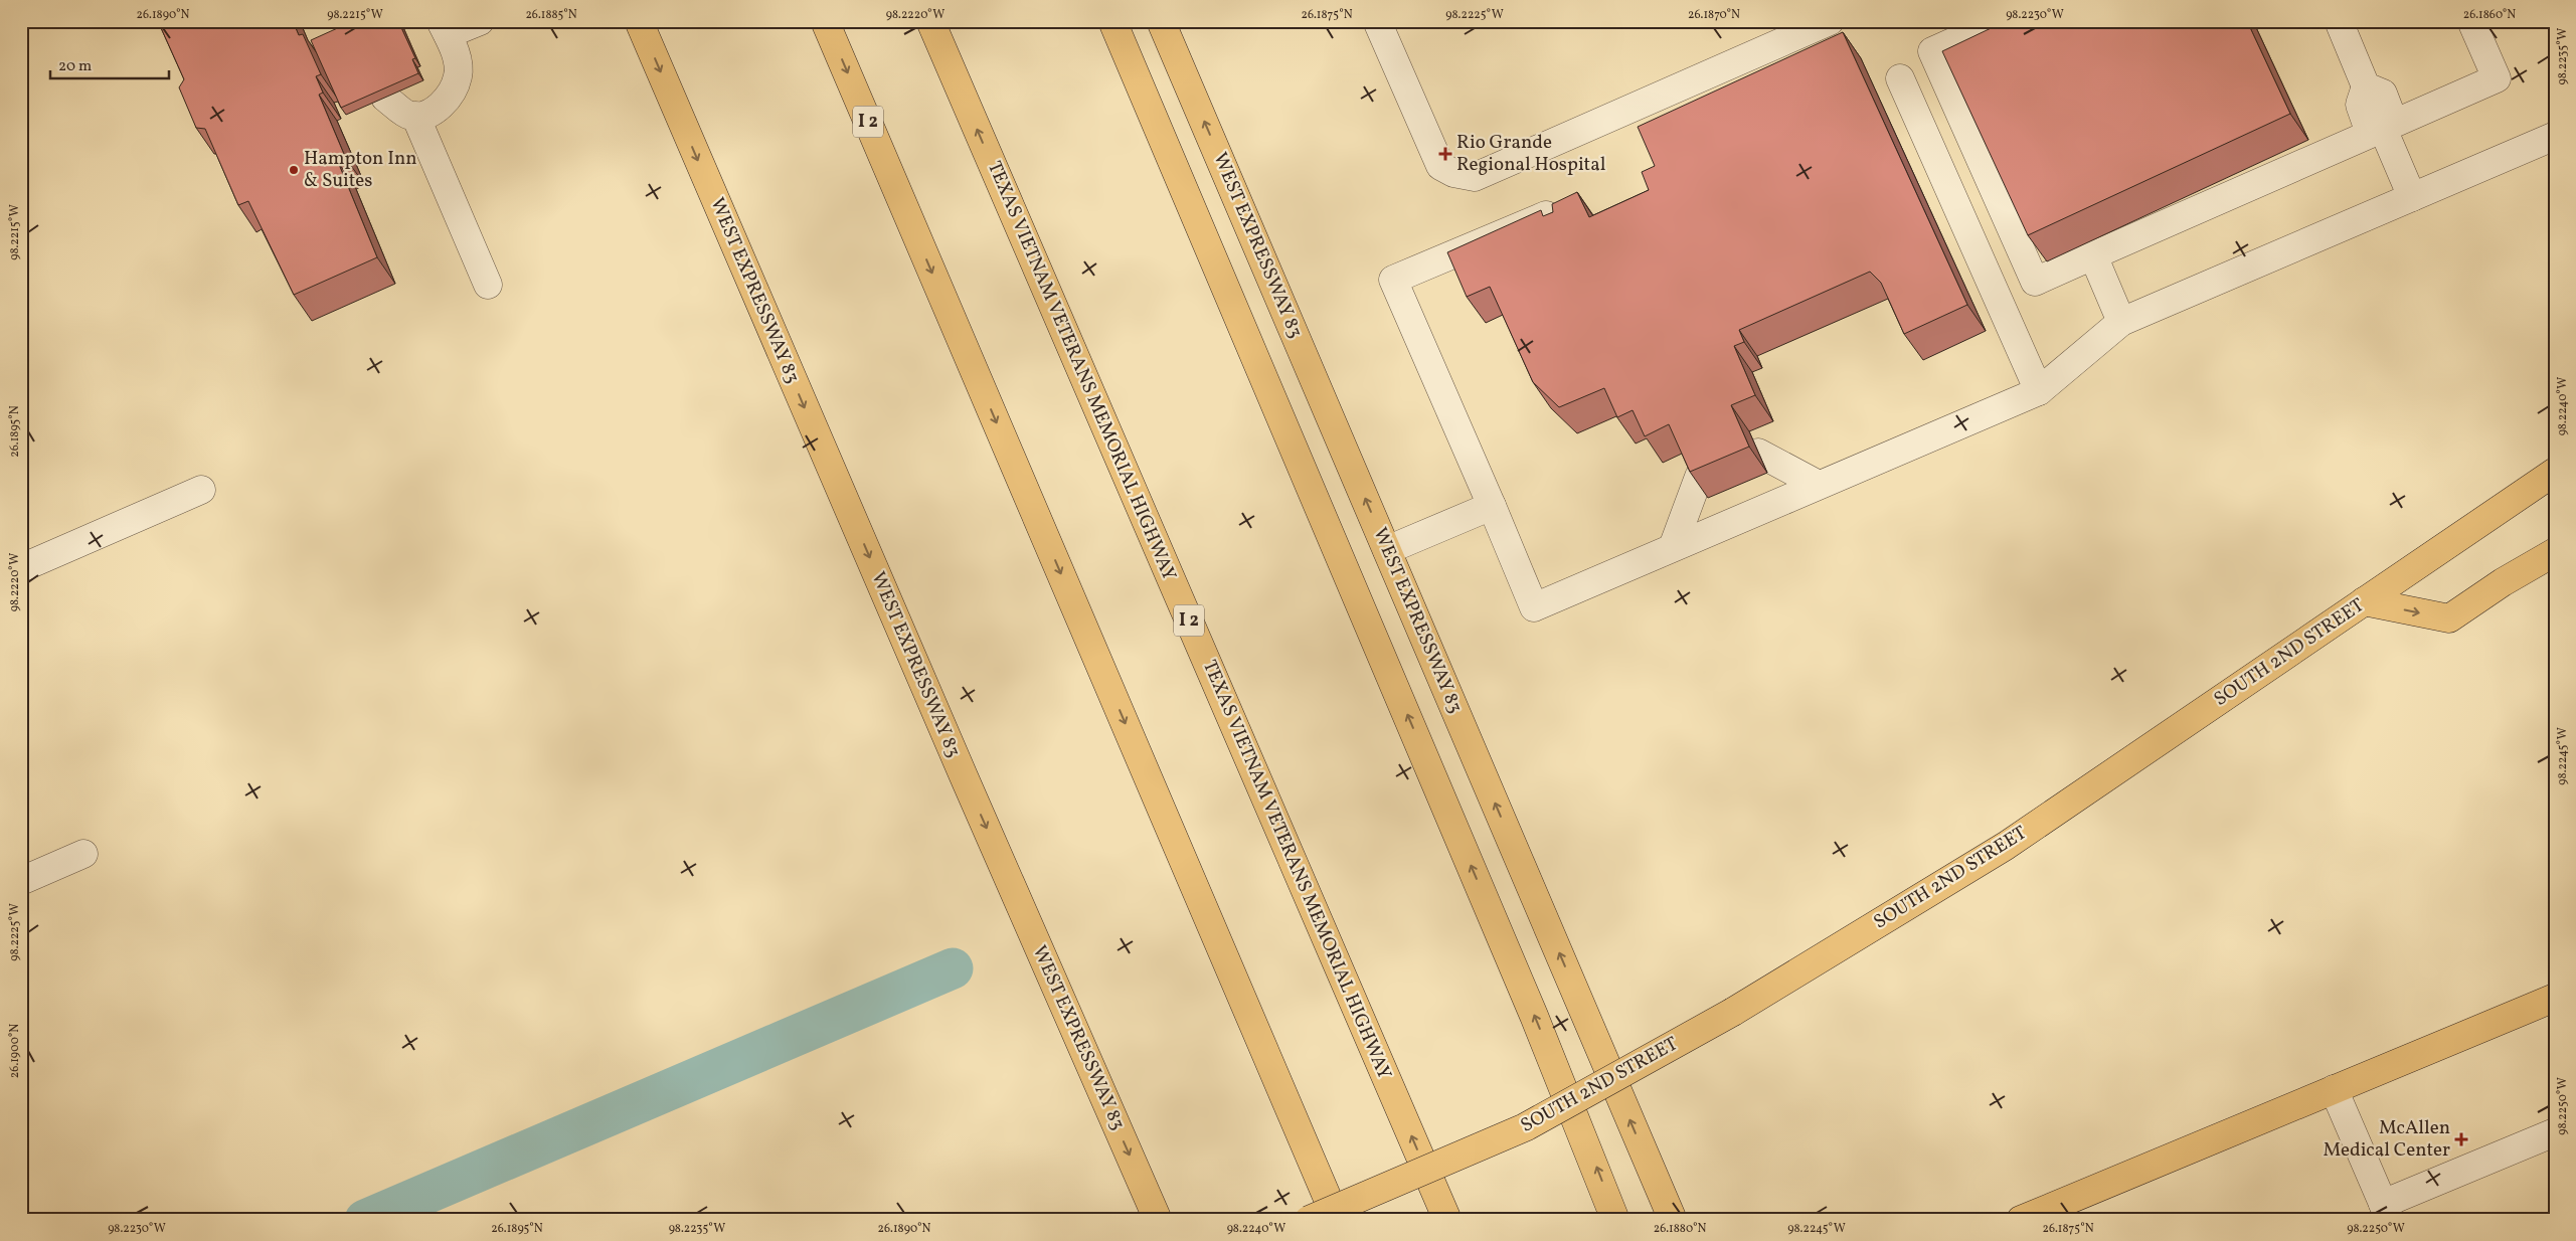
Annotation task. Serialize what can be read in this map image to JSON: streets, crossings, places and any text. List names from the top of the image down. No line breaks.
{"streets":{"main road":["I 2","WEST EXPRESSWAY 83","TEXAS VIETNAM VETERANS MEMORIAL HIGHWAY","SOUTH 2ND STREET"]},"places":{"health":["Rio Grande Regional Hospital","McAllen Medical Center"],"other":["Hampton Inn & Suites"]},"scale_bar":"20 m","coordinates":["26.1890°N","98.2215°W","26.1885°N","98.2220°W","26.1875°N","98.2225°W","26.1870°N","98.2230°W","26.1860°N","98.2235°W","98.2240°W","26.1895°N","98.2245°W","26.1900°N","98.2250°W","26.1880°N"]}
